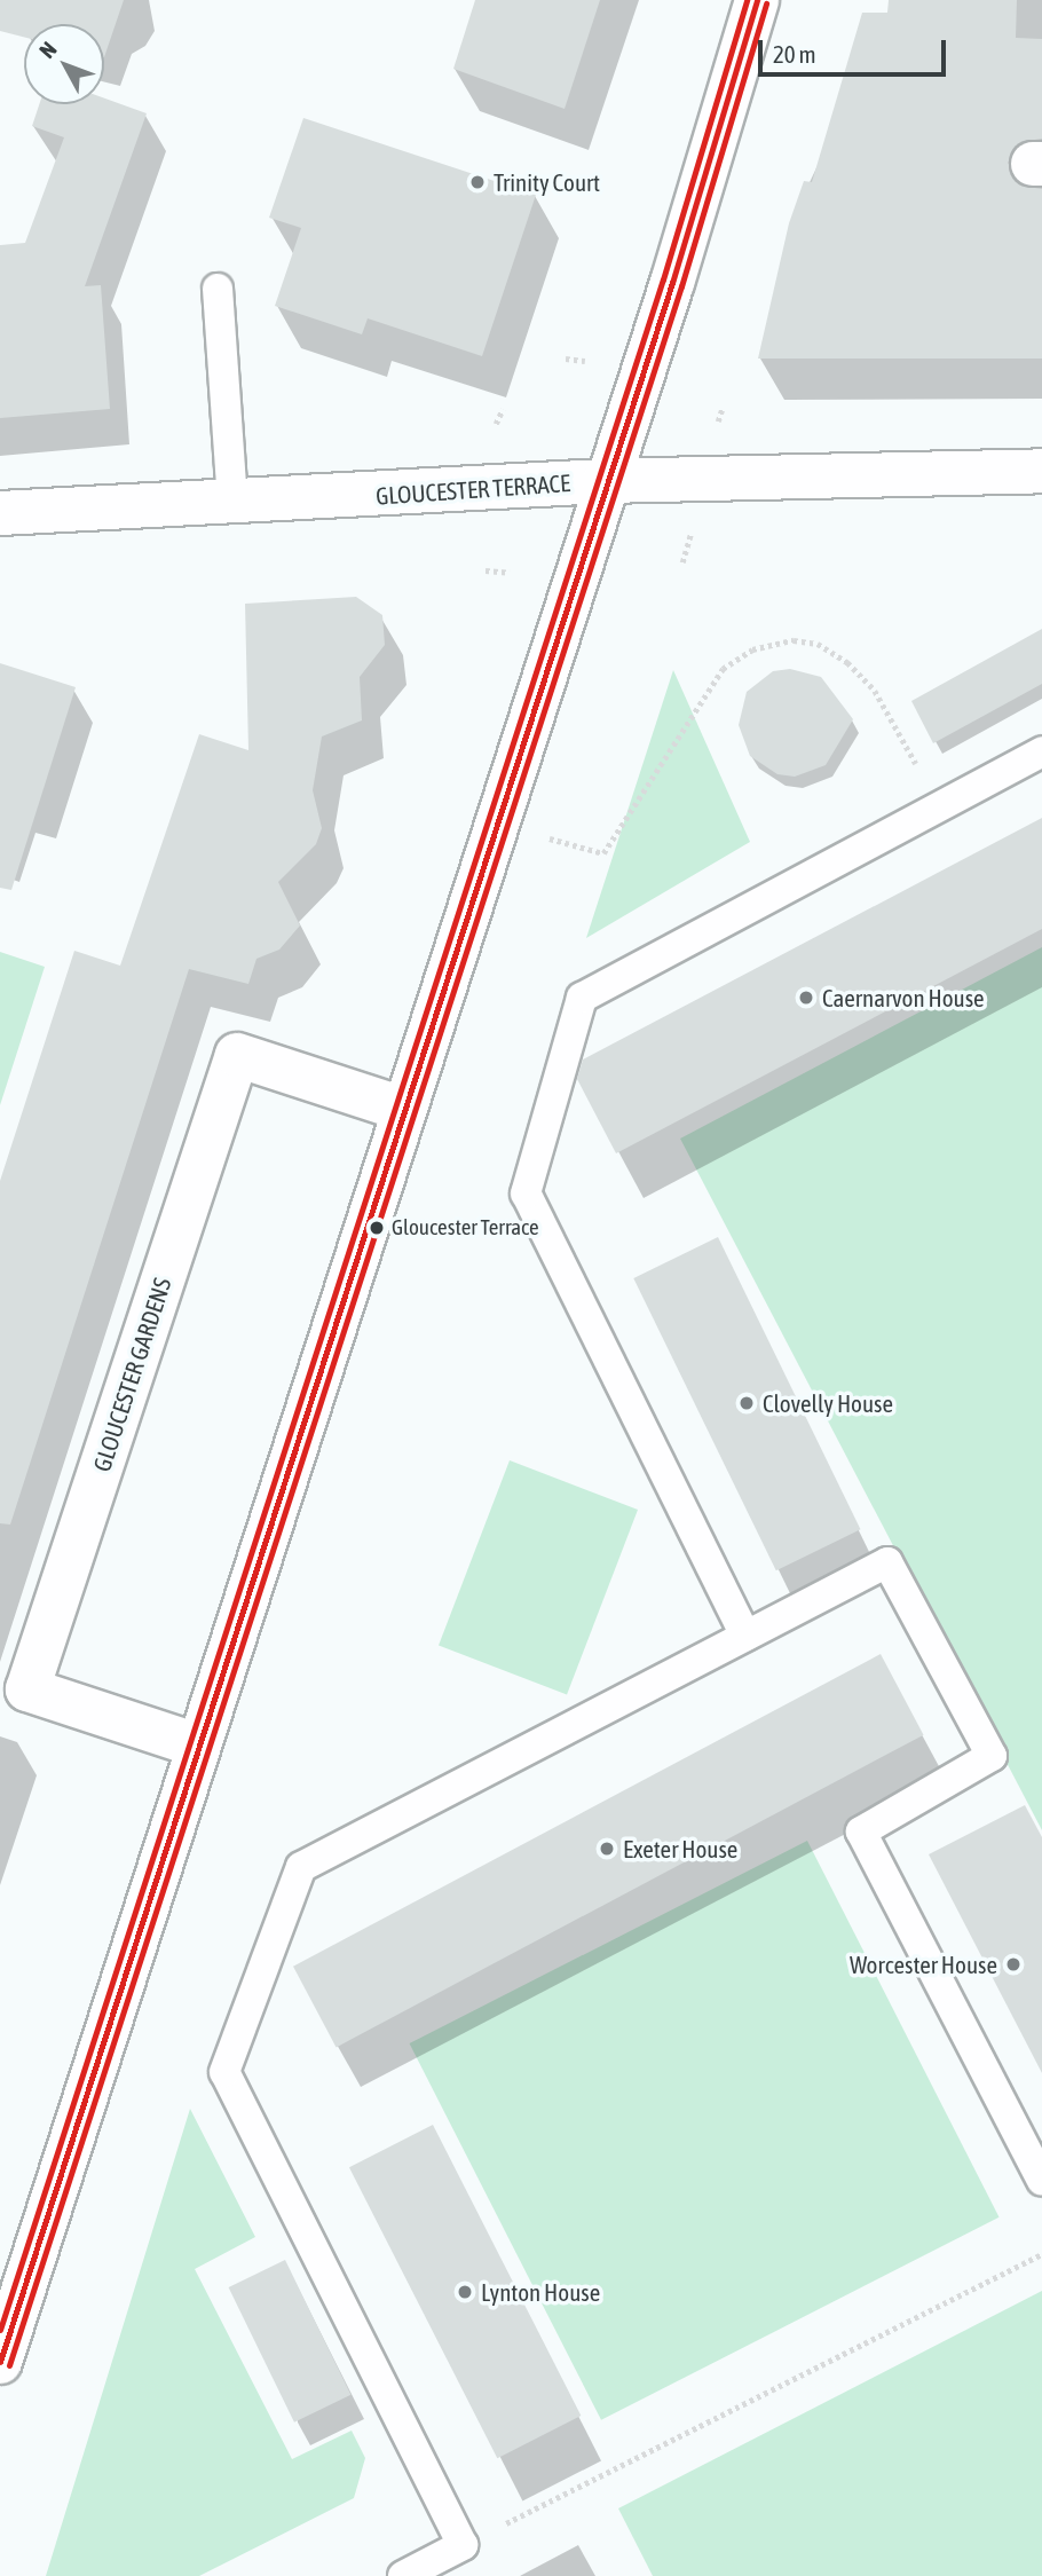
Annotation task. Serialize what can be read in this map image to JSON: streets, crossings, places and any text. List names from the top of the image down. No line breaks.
{"streets":{"main road":["GLOUCESTER TERRACE","GLOUCESTER GARDENS"]},"places":["Trinity Court","Caernarvon House","Gloucester Terrace","Clovelly House","Exeter House","Worcester House","Lynton House"],"scale_bar":"20 m","north":"top left"}
